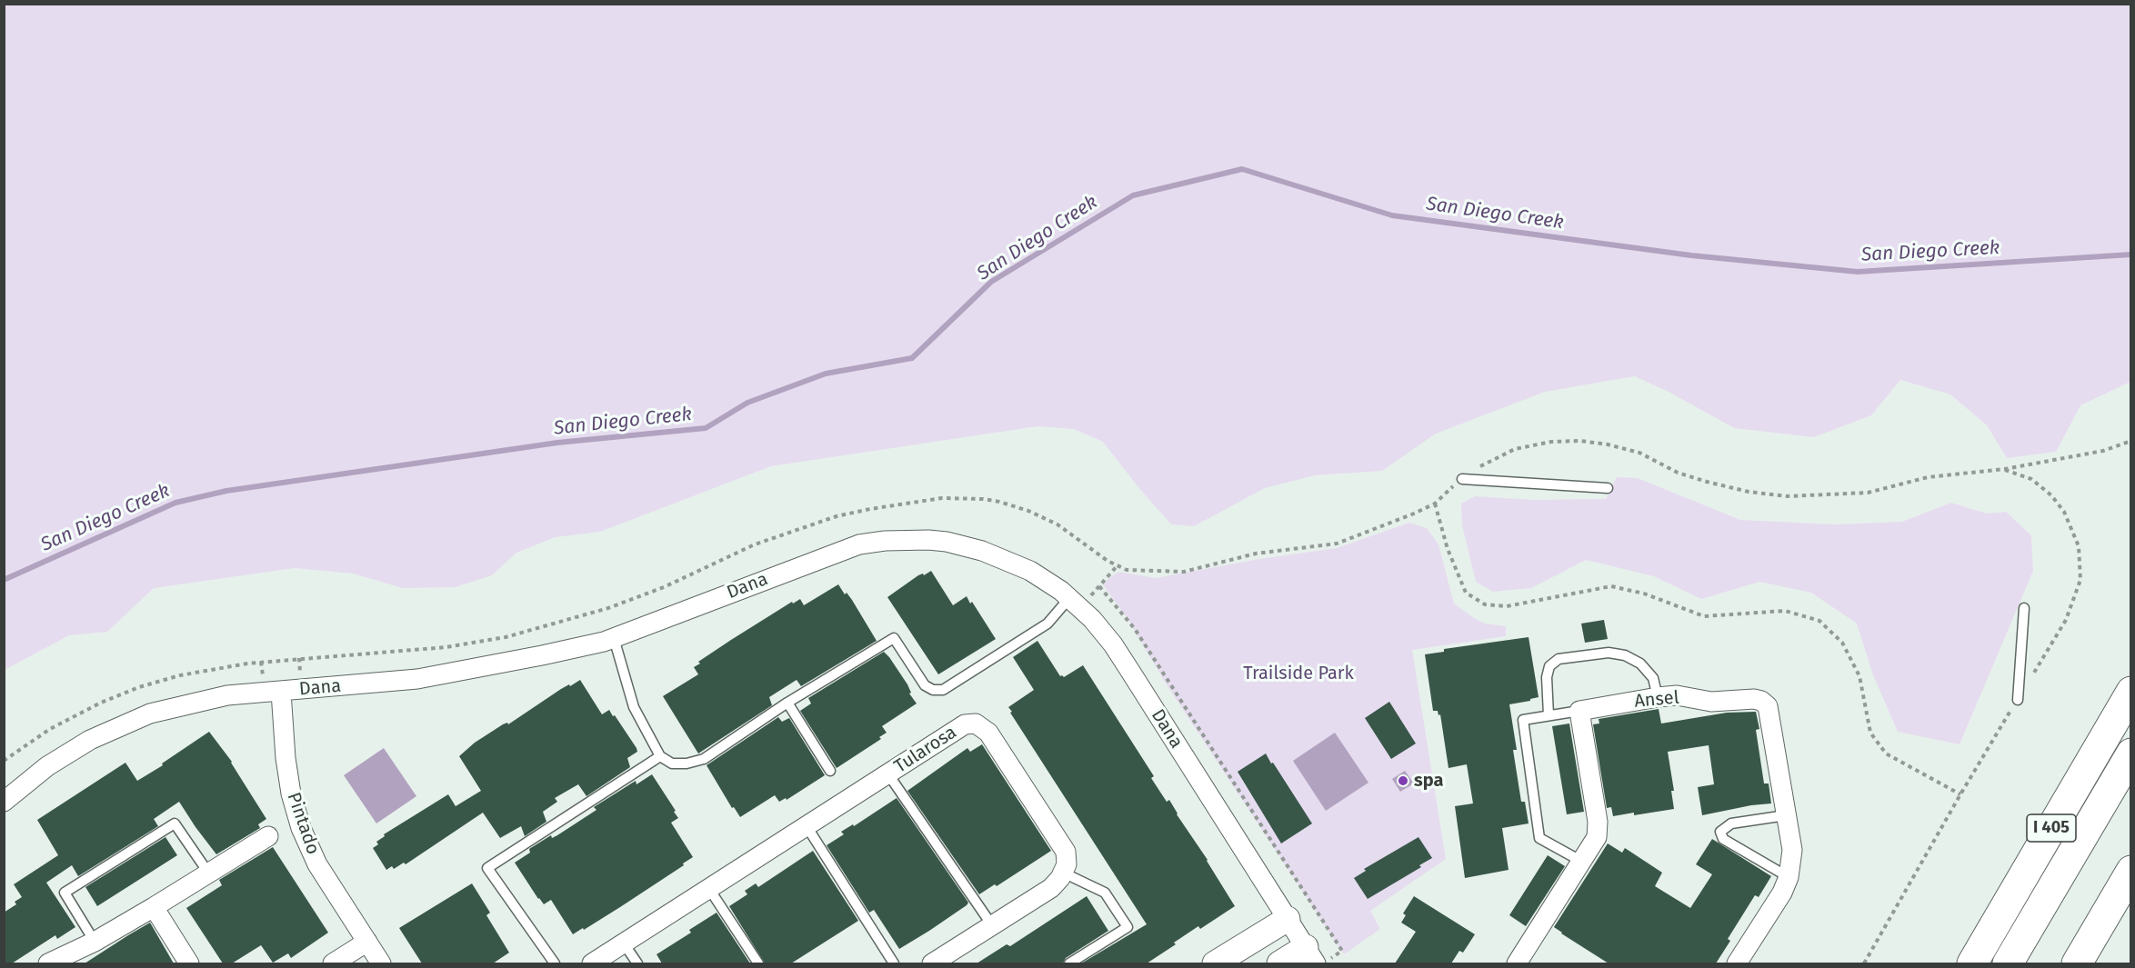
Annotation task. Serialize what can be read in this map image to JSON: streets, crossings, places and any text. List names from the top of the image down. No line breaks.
{"streets":{"highway":["I 405"],"street":["Dana","Ansel","Tularosa","Pintado"]},"crossings":[["Dana","Pintado"]],"water":["San Diego Creek"],"parks":["Trailside Park"],"places":["spa"]}
